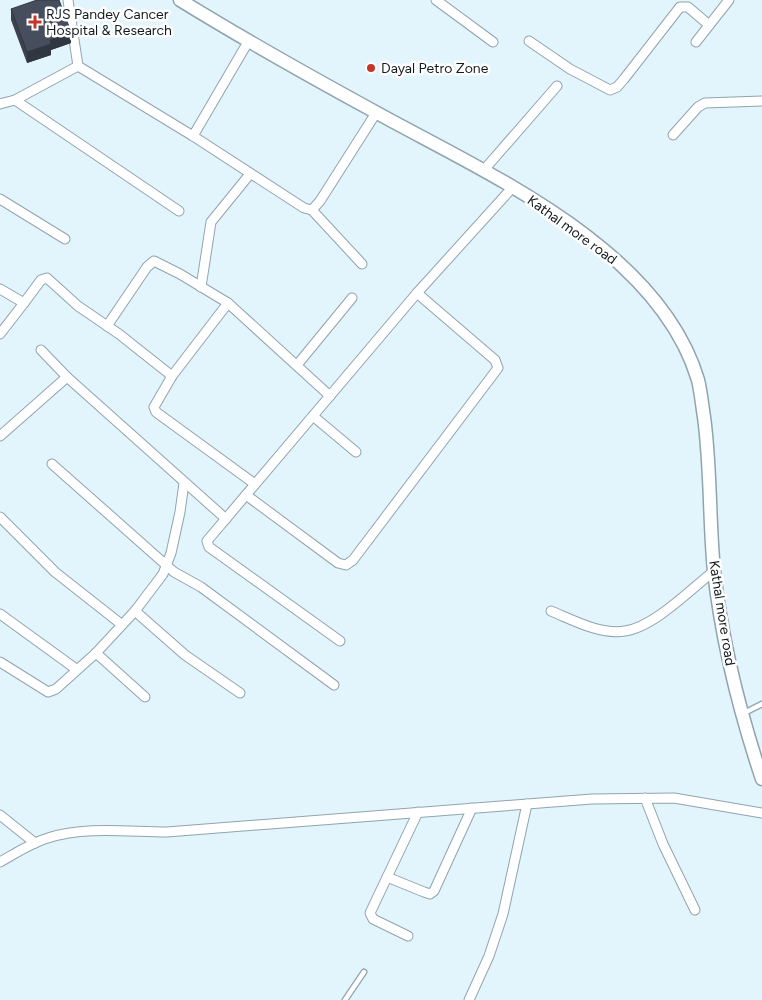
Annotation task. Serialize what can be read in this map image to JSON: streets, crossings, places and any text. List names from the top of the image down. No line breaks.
{"streets":{"main road":["Kathal more road"]},"places":{"health":["RJS Pandey Cancer Hospital & Research"],"other":["Dayal Petro Zone"]}}
